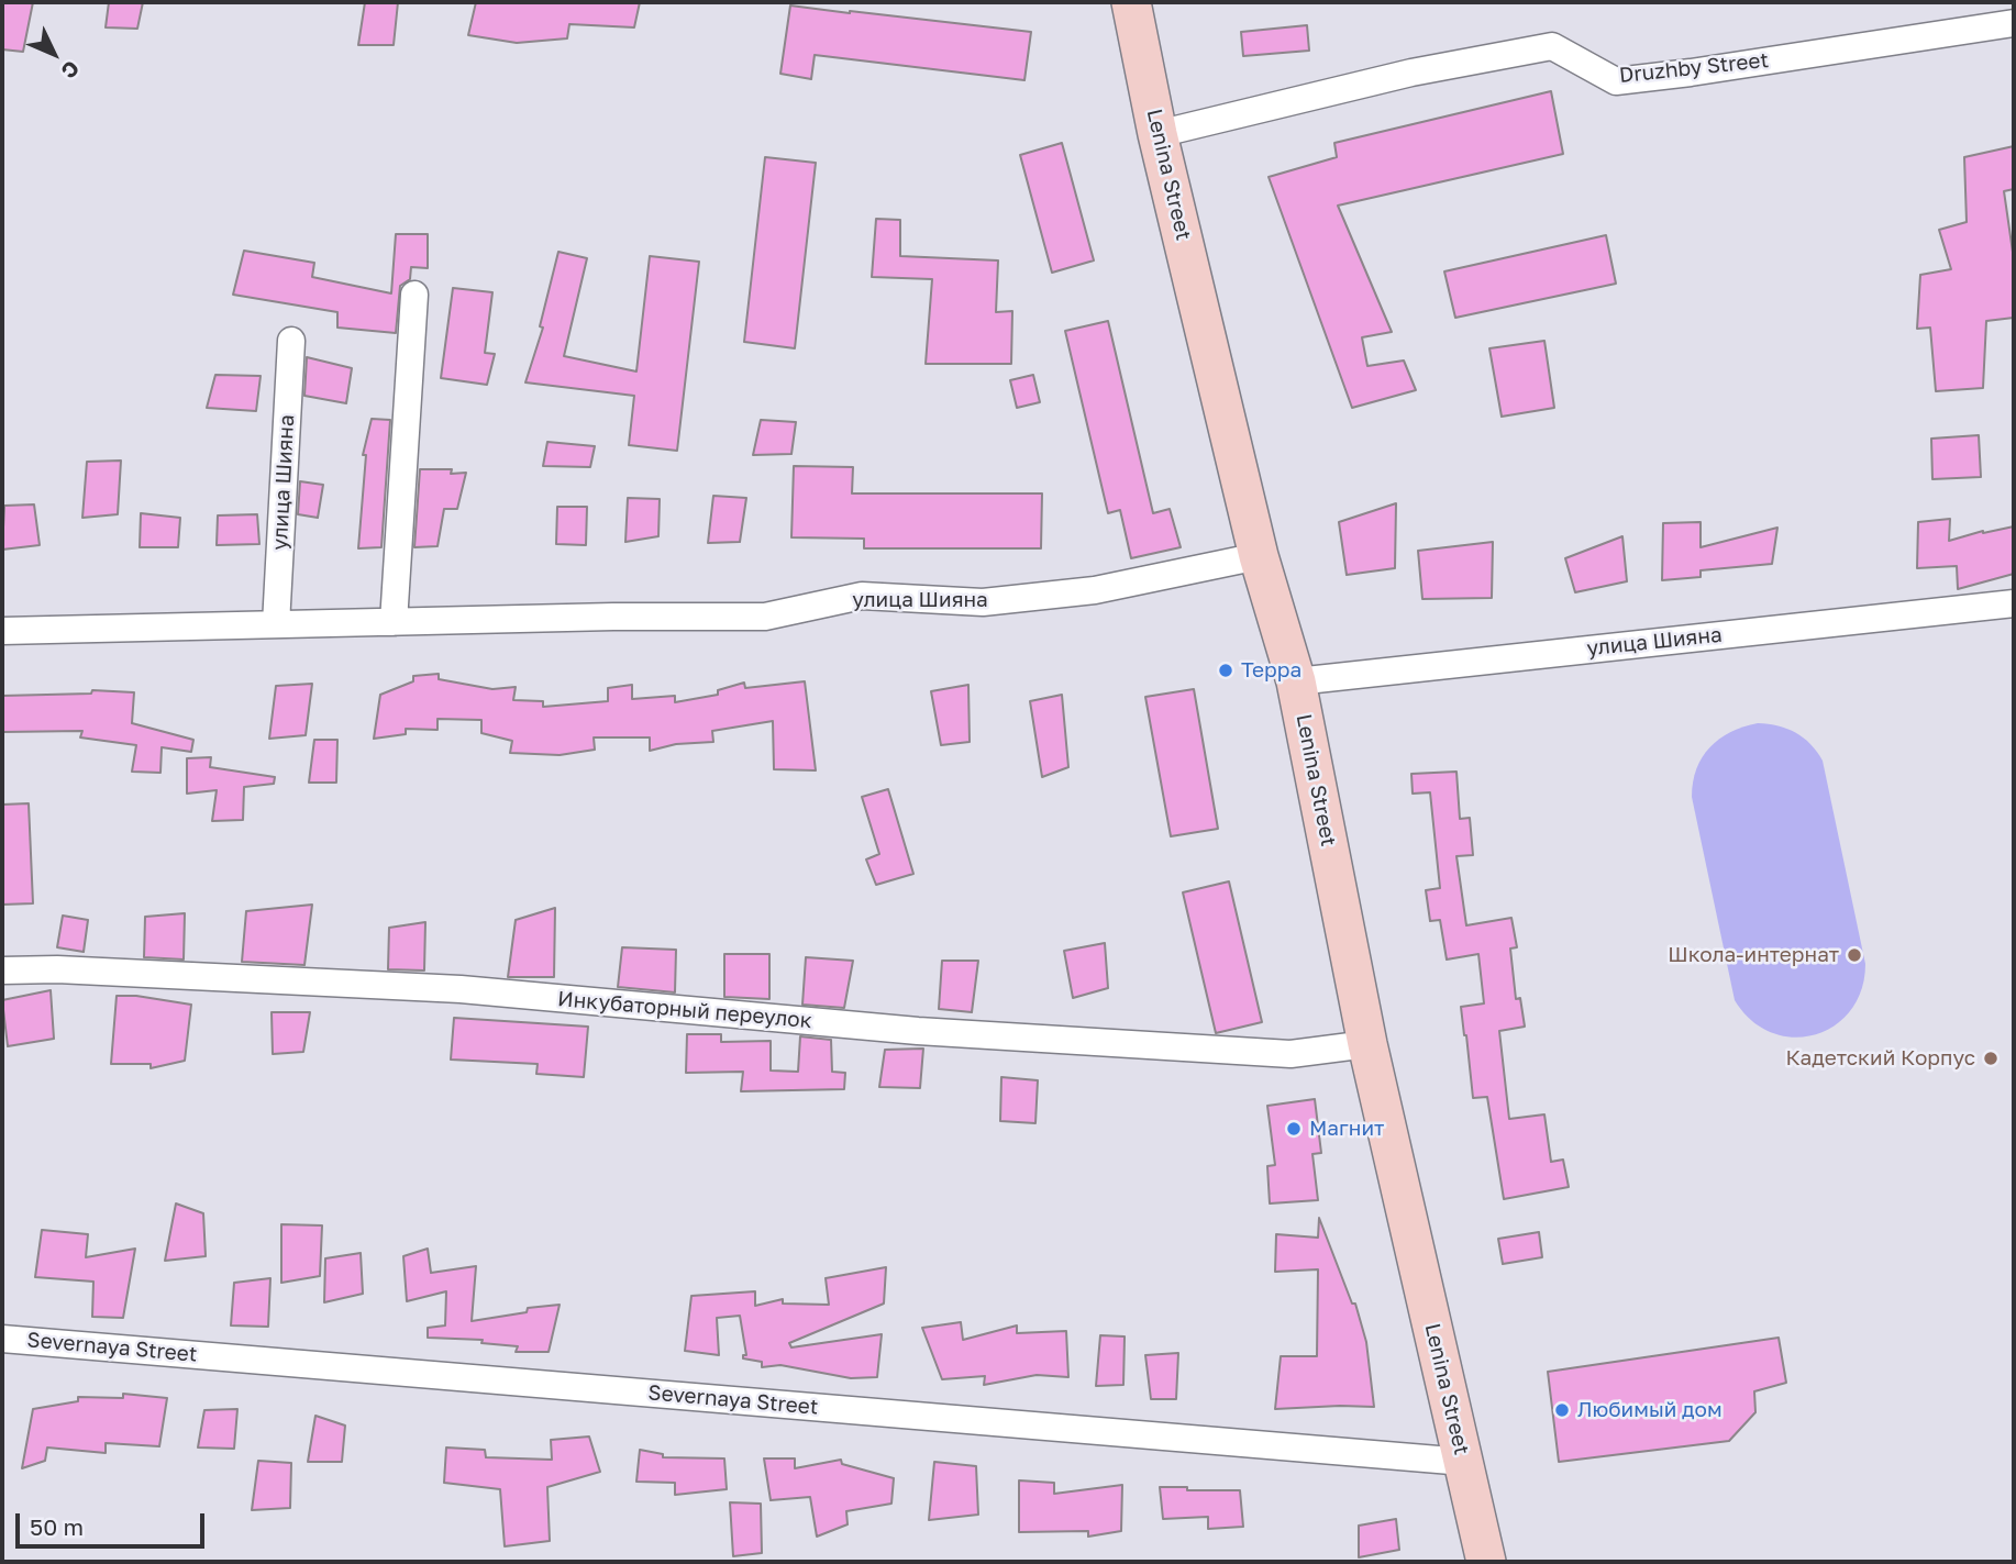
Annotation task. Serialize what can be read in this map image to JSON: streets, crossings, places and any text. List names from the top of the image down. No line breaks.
{"streets":{"main road":["Lenina Street"],"street":["Druzhby Street","улица Шияна","Инкубаторный переулок","Severnaya Street"]},"crossings":[["Druzhby Street","Lenina Street"],["Lenina Street","улица Шияна"],["Lenina Street","Инкубаторный переулок"],["Lenina Street","Severnaya Street"]],"places":["Терра","Школа-интернат","Кадетский Корпус","Магнит","Любимый дом"],"scale_bar":"50 m","north":"bottom right"}
